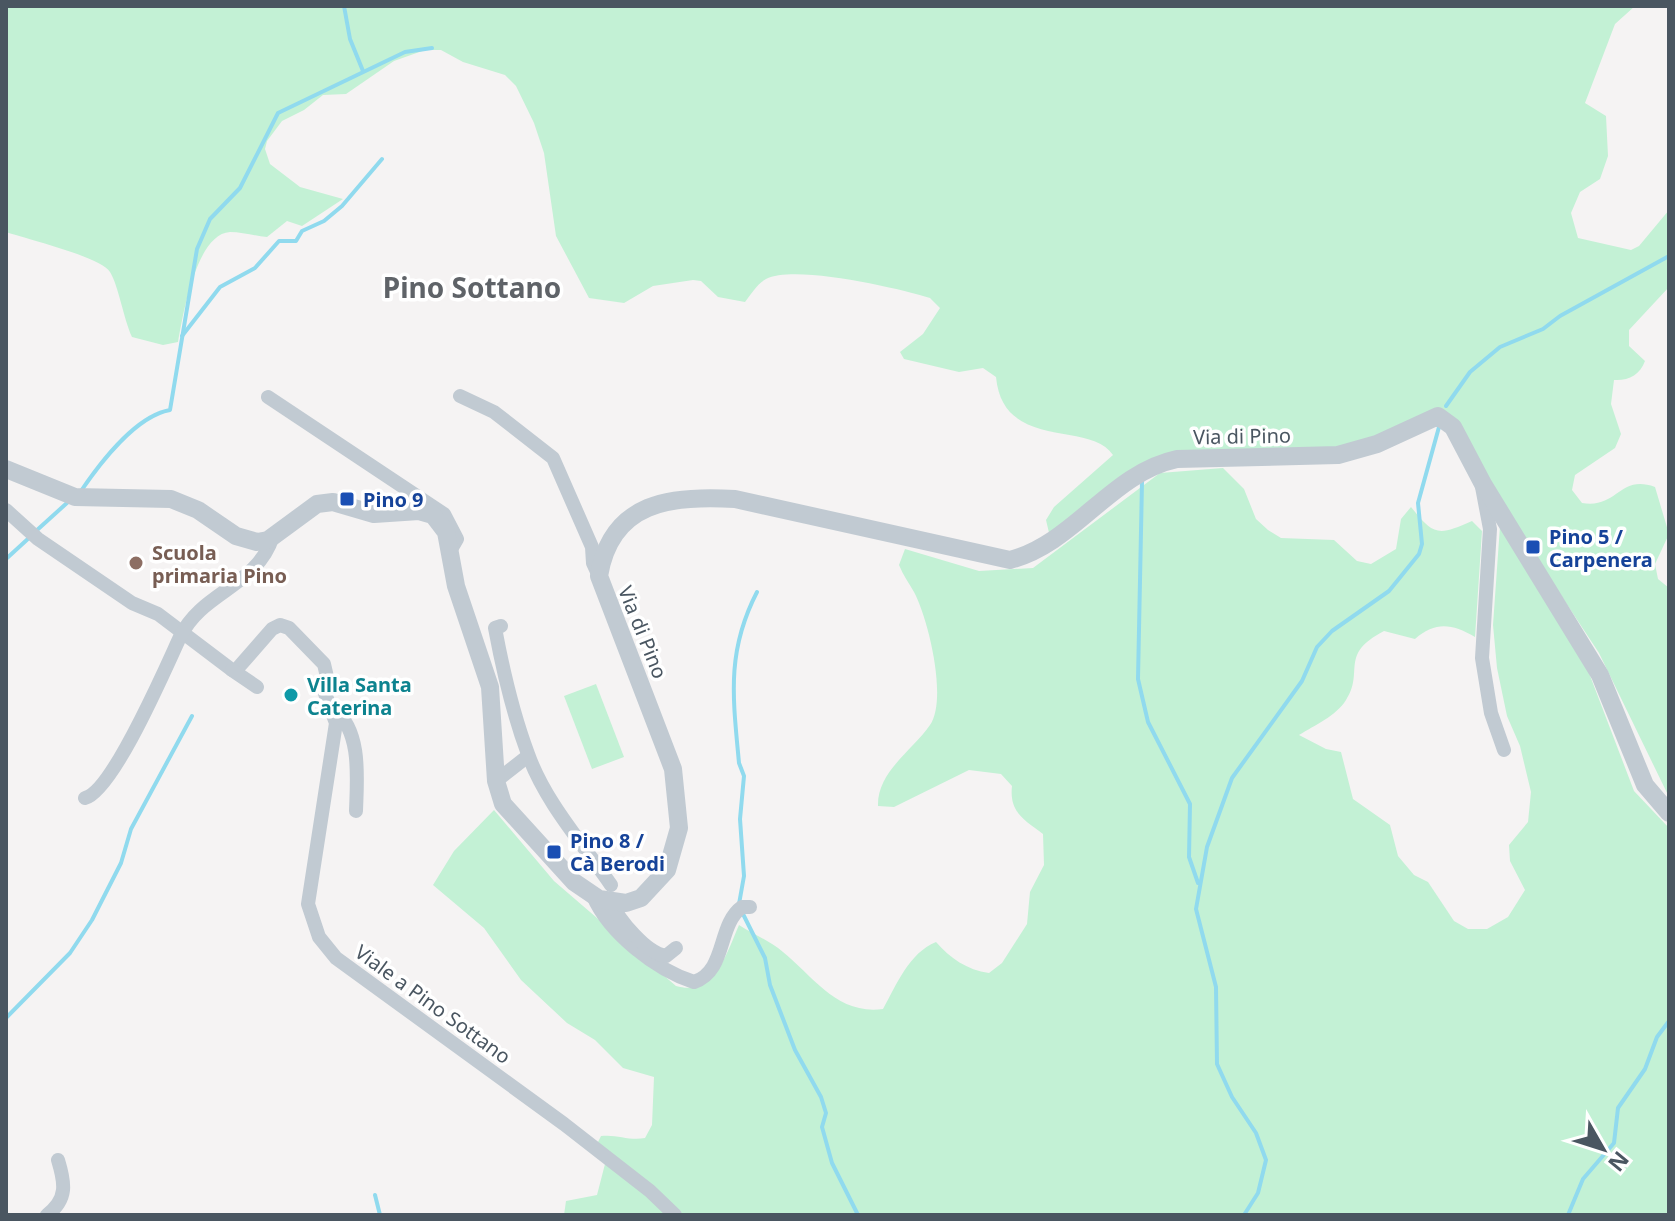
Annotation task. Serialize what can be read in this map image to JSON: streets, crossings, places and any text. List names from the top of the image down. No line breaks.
{"streets":{"street":["Via di Pino","Viale a Pino Sottano"]},"districts":["Pino Sottano"],"places":{"transit":["Pino 9","Pino 5 / Carpenera","Pino 8 / Cà Berodi"],"other":["Scuola primaria Pino","Villa Santa Caterina"]},"north":"bottom right"}
